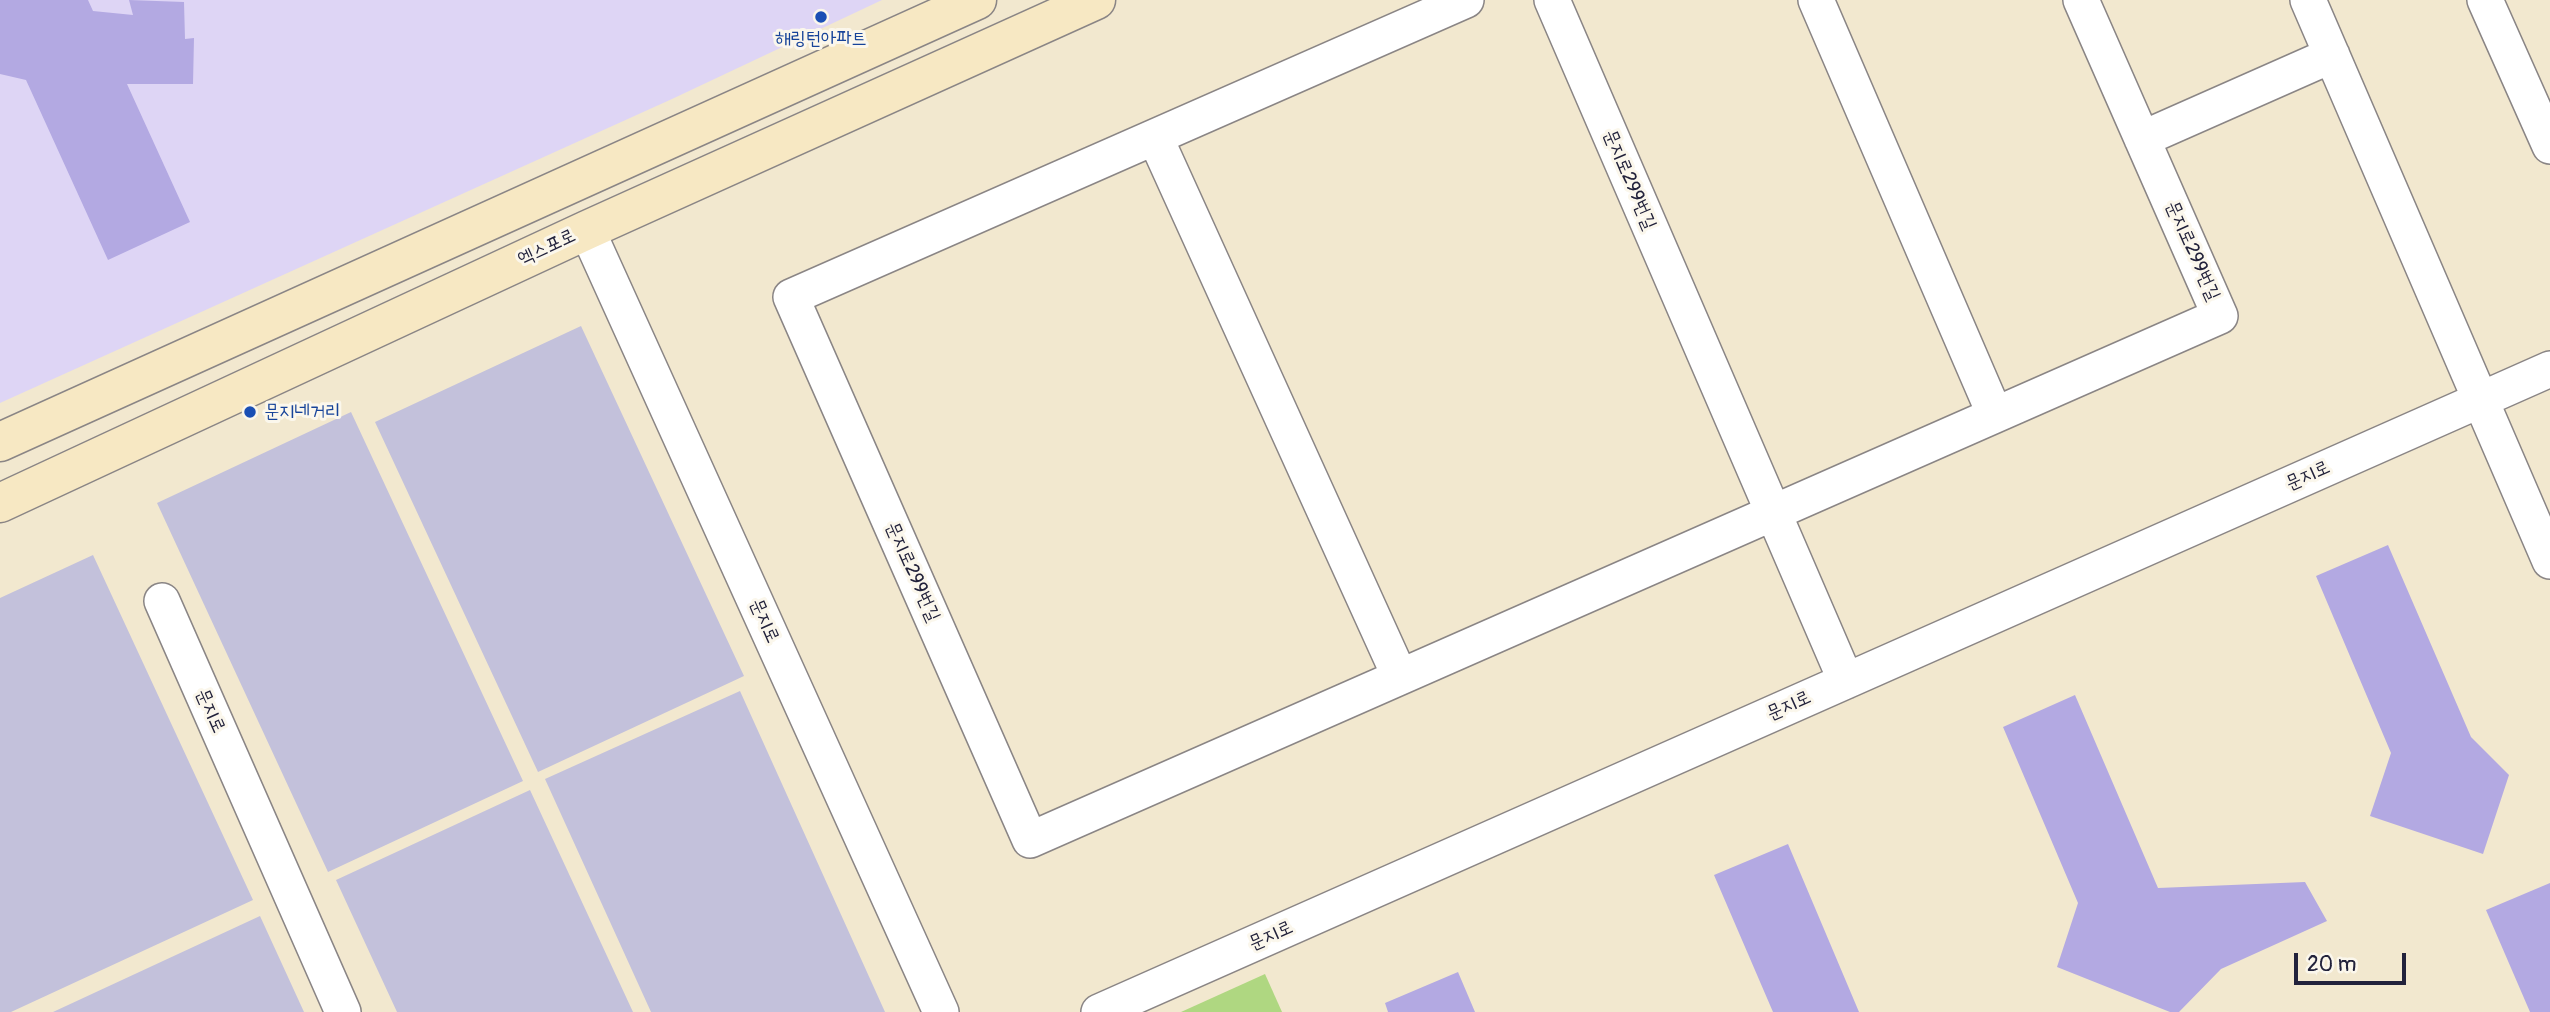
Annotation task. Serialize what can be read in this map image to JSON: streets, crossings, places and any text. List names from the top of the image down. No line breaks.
{"streets":{"main road":["엑스포로"],"street":["문지로299번길","문지로"]},"crossings":[["문지로299번길","문지로"],["엑스포로","문지로"]],"places":["해링턴아파트","문지네거리"],"scale_bar":"20 m"}
